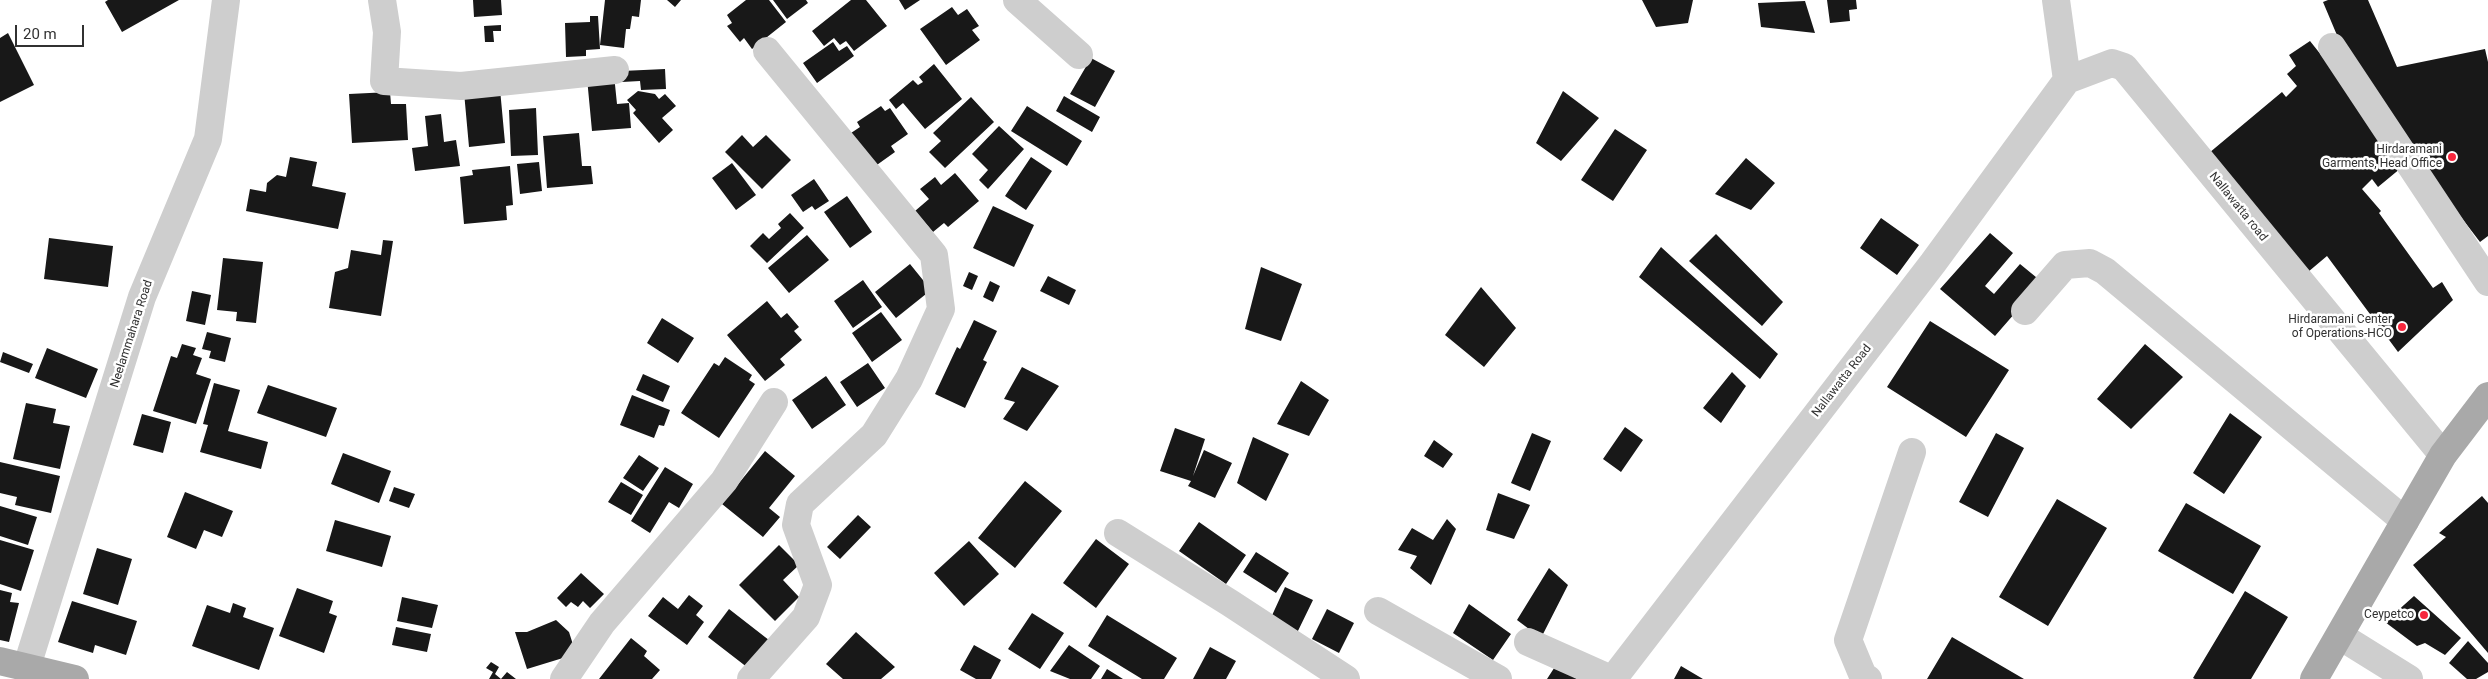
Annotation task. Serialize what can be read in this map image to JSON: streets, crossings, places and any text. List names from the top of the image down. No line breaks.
{"streets":{"street":["Nallawatta road","Neelammahara Road","Nallawatta Road"]},"crossings":[["Nallawatta road","Nallawatta Road"]],"places":["Hirdaramani Garments, Head Office","Hirdaramani Center of Operations-HCO","Ceypetco"],"scale_bar":"20 m"}
